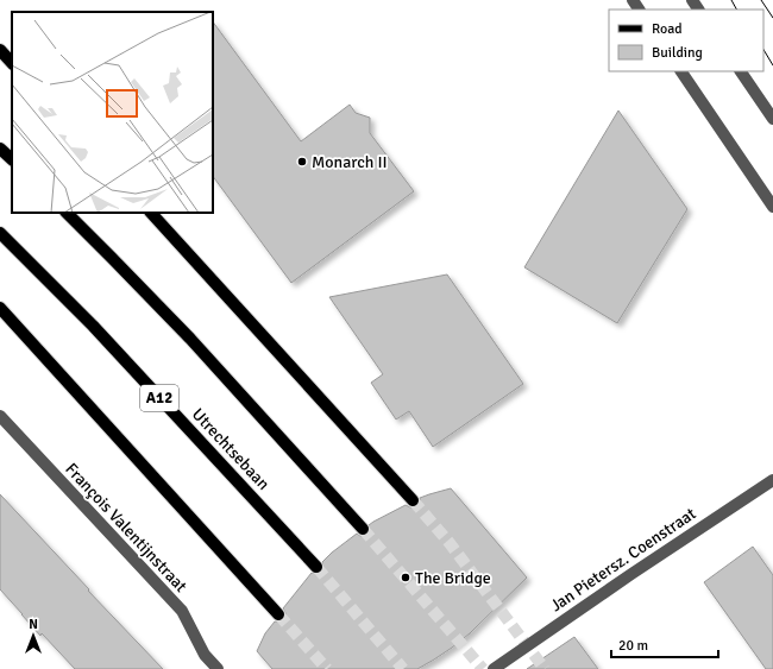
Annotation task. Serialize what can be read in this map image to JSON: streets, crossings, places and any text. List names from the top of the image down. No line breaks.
{"streets":{"main road":["A12","Utrechtsebaan"],"street":["François Valentijnstraat","Jan Pietersz. Coenstraat"]},"places":["Monarch II","The Bridge"],"legend":["Road","Building"],"scale_bar":"20 m","north":"top"}
